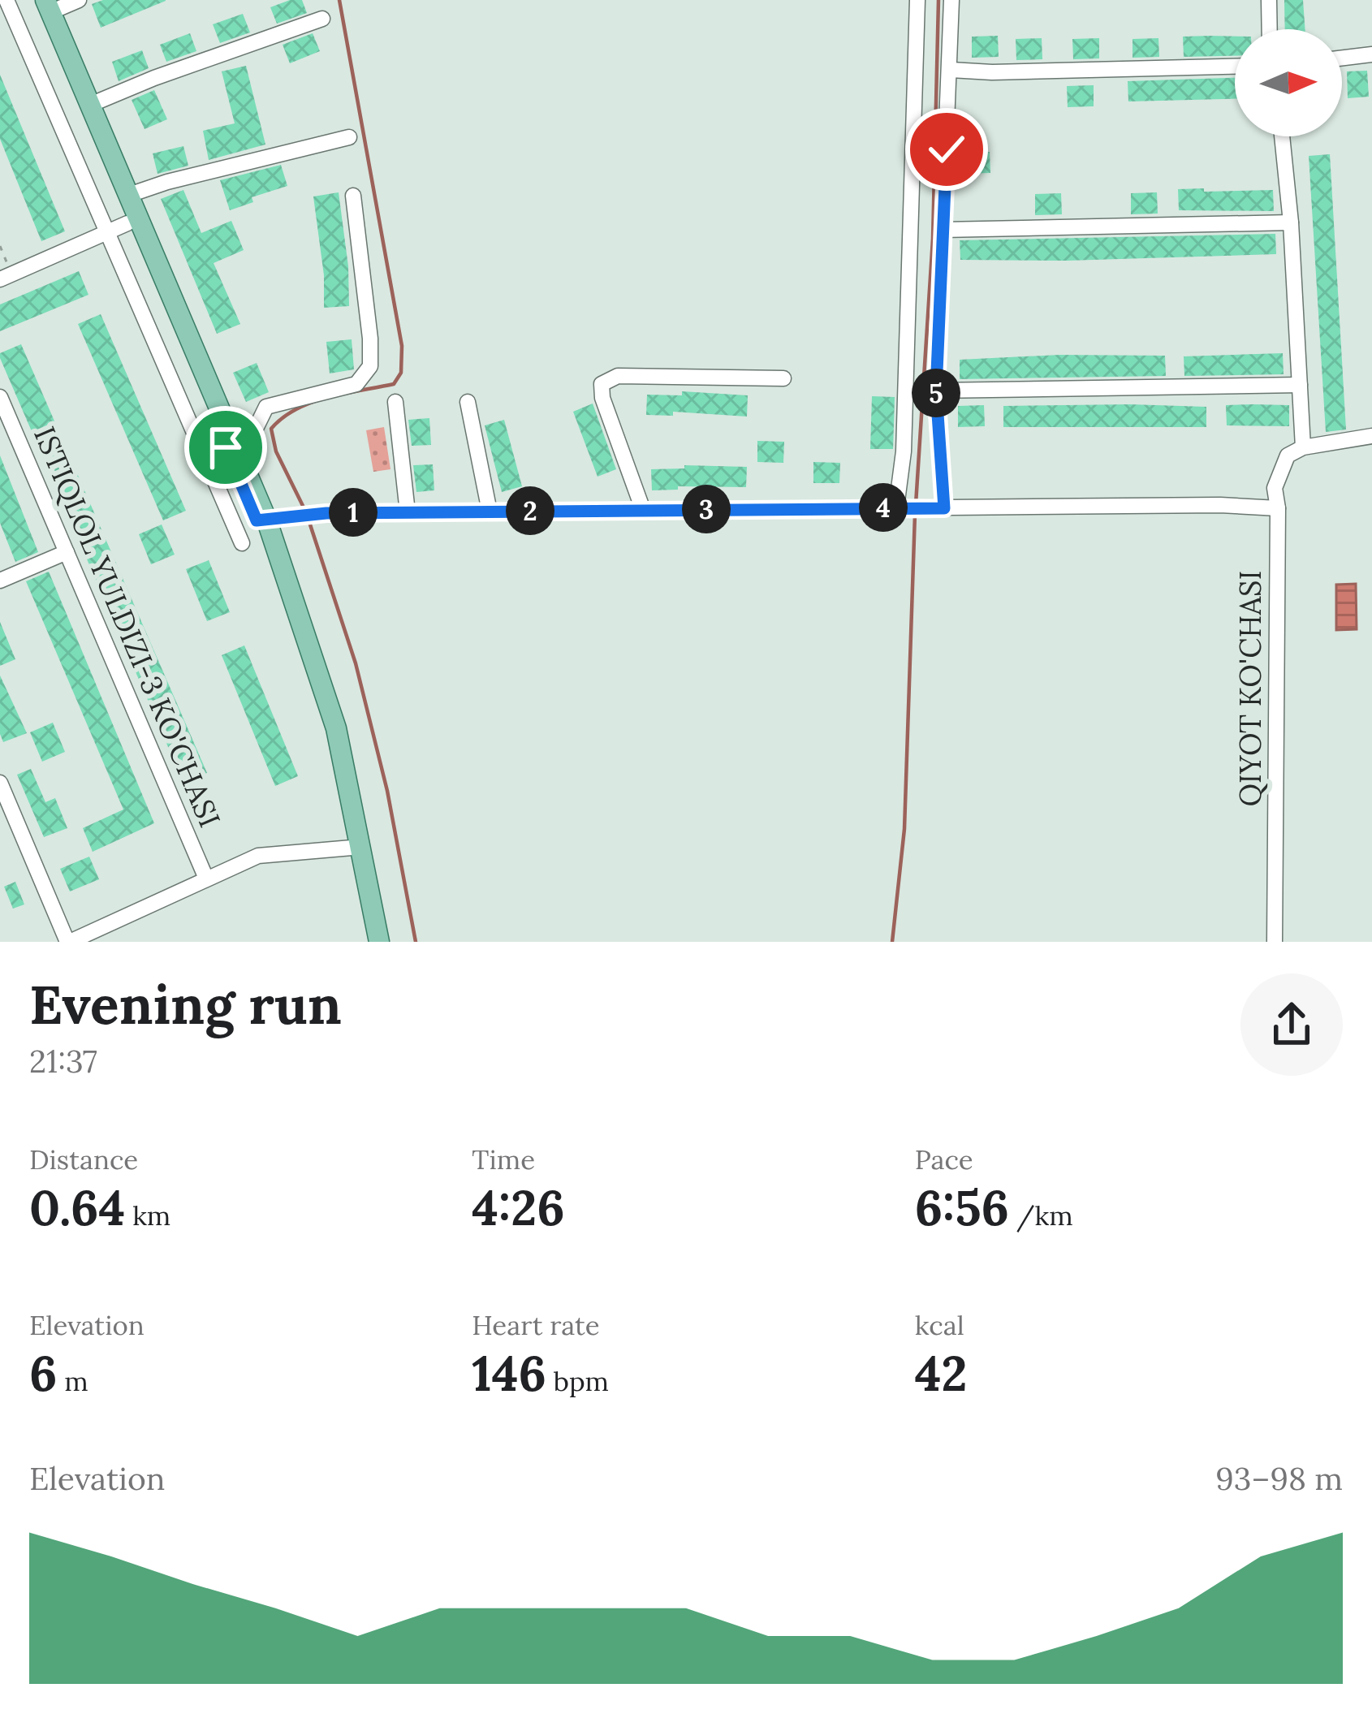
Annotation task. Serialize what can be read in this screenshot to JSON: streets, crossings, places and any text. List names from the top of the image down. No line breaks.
{"streets":{"street":["ISTIQLOL YULDIZI-3 KO'CHASI","QIYOT KO'CHASI"]},"north":"right","page":{"pins":["5","4","3","2","1"],"heading":["Evening run","21:37"],"stats":[["Distance","0.64 km"],["Time","4:26"],["Pace","6:56 /km"],["Elevation","6 m"],["Heart rate","146 bpm"],["kcal","42"]],"chart":["Elevation","93–98 m"]}}
